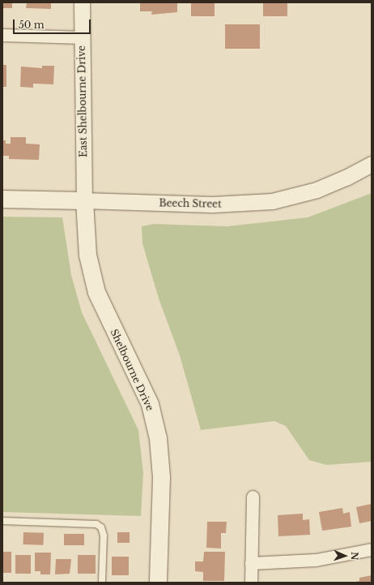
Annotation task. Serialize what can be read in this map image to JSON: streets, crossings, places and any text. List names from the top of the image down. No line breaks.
{"streets":{"main road":["Beech Street","Shelbourne Drive"],"street":["East Shelbourne Drive"]},"crossings":[["East Shelbourne Drive","Beech Street"],["East Shelbourne Drive","Shelbourne Drive"],["Beech Street","Shelbourne Drive"]],"scale_bar":"50 m","north":"right"}
